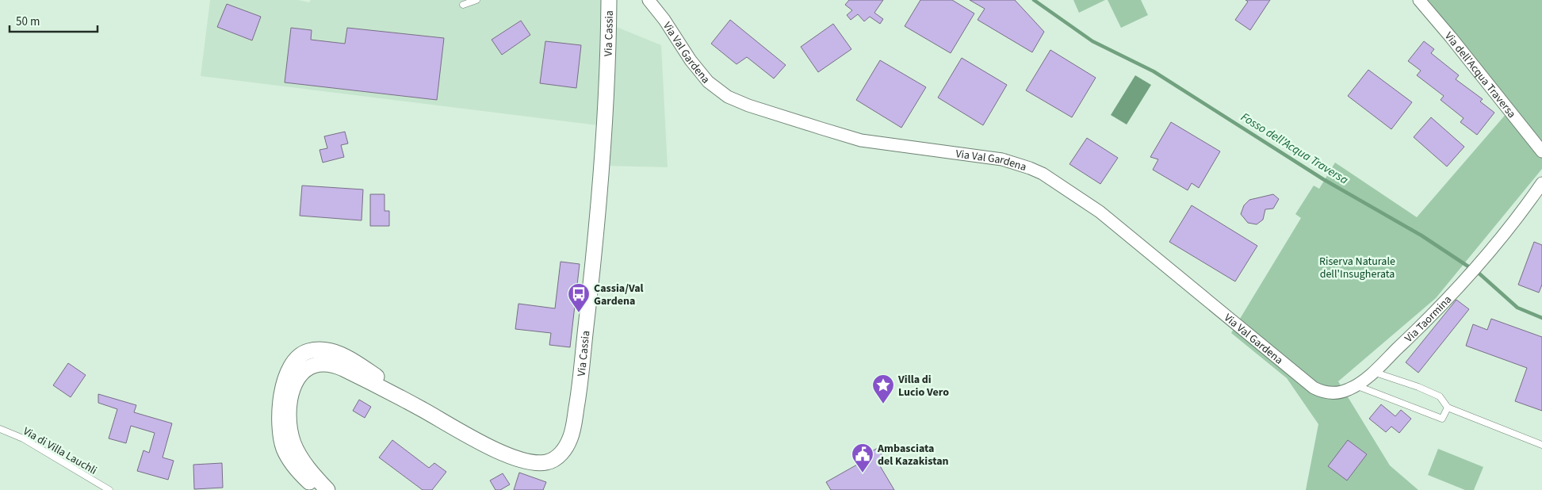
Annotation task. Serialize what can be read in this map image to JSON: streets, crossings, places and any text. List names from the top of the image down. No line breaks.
{"streets":{"street":["Via Cassia","Via Val Gardena","Via dell'Acqua Traversa","Via Taormina"],"lane":["Via di Villa Lauchli"]},"crossings":[["Via Val Gardena","Via Taormina"]],"water":["Fosso dell'Acqua Traversa"],"parks":["Riserva Naturale dell'Insugherata"],"places":{"bus stop":["Cassia/Val Gardena"],"place":["Villa di Lucio Vero"],"public building":["Ambasciata del Kazakistan"]},"scale_bar":"50 m"}
